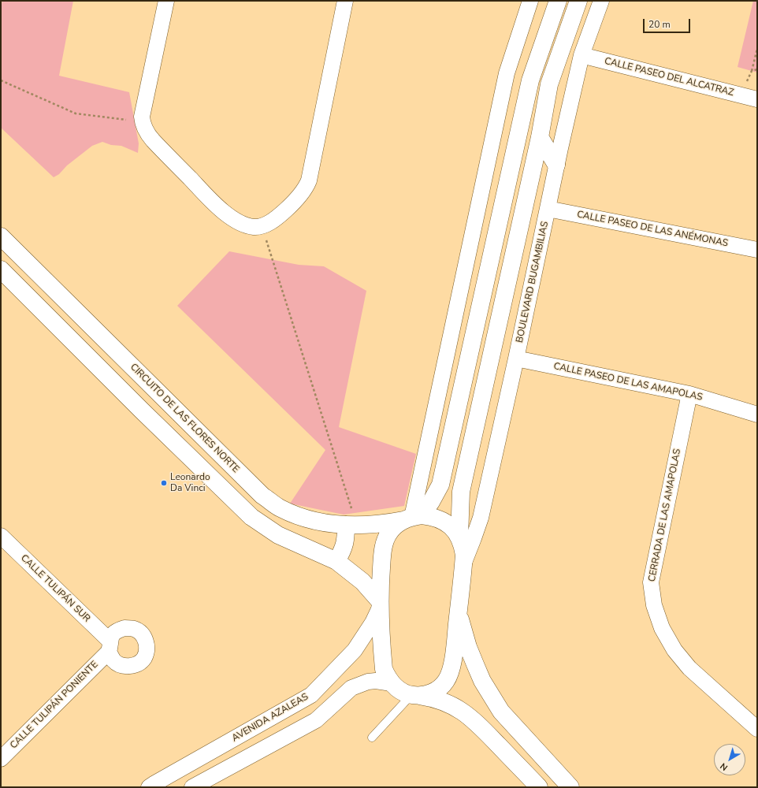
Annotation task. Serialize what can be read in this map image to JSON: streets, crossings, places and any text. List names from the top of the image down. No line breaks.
{"streets":{"street":["CALLE PASEO DEL ALCATRAZ","CALLE PASEO DE LAS ANÉMONAS","BOULEVARD BUGAMBILIAS","CALLE PASEO DE LAS AMAPOLAS","CIRCUITO DE LAS FLORES NORTE","CERRADA DE LAS AMAPOLAS","CALLE TULIPÁN SUR","CALLE TULIPÁN PONIENTE","AVENIDA AZALEAS"]},"crossings":[["CALLE PASEO DEL ALCATRAZ","BOULEVARD BUGAMBILIAS"],["CALLE PASEO DE LAS ANÉMONAS","BOULEVARD BUGAMBILIAS"],["BOULEVARD BUGAMBILIAS","CALLE PASEO DE LAS AMAPOLAS"],["CALLE PASEO DE LAS AMAPOLAS","CERRADA DE LAS AMAPOLAS"],["CALLE TULIPÁN SUR","CALLE TULIPÁN PONIENTE"]],"places":["Leonardo Da Vinci"],"scale_bar":"20 m","north":"bottom left"}
